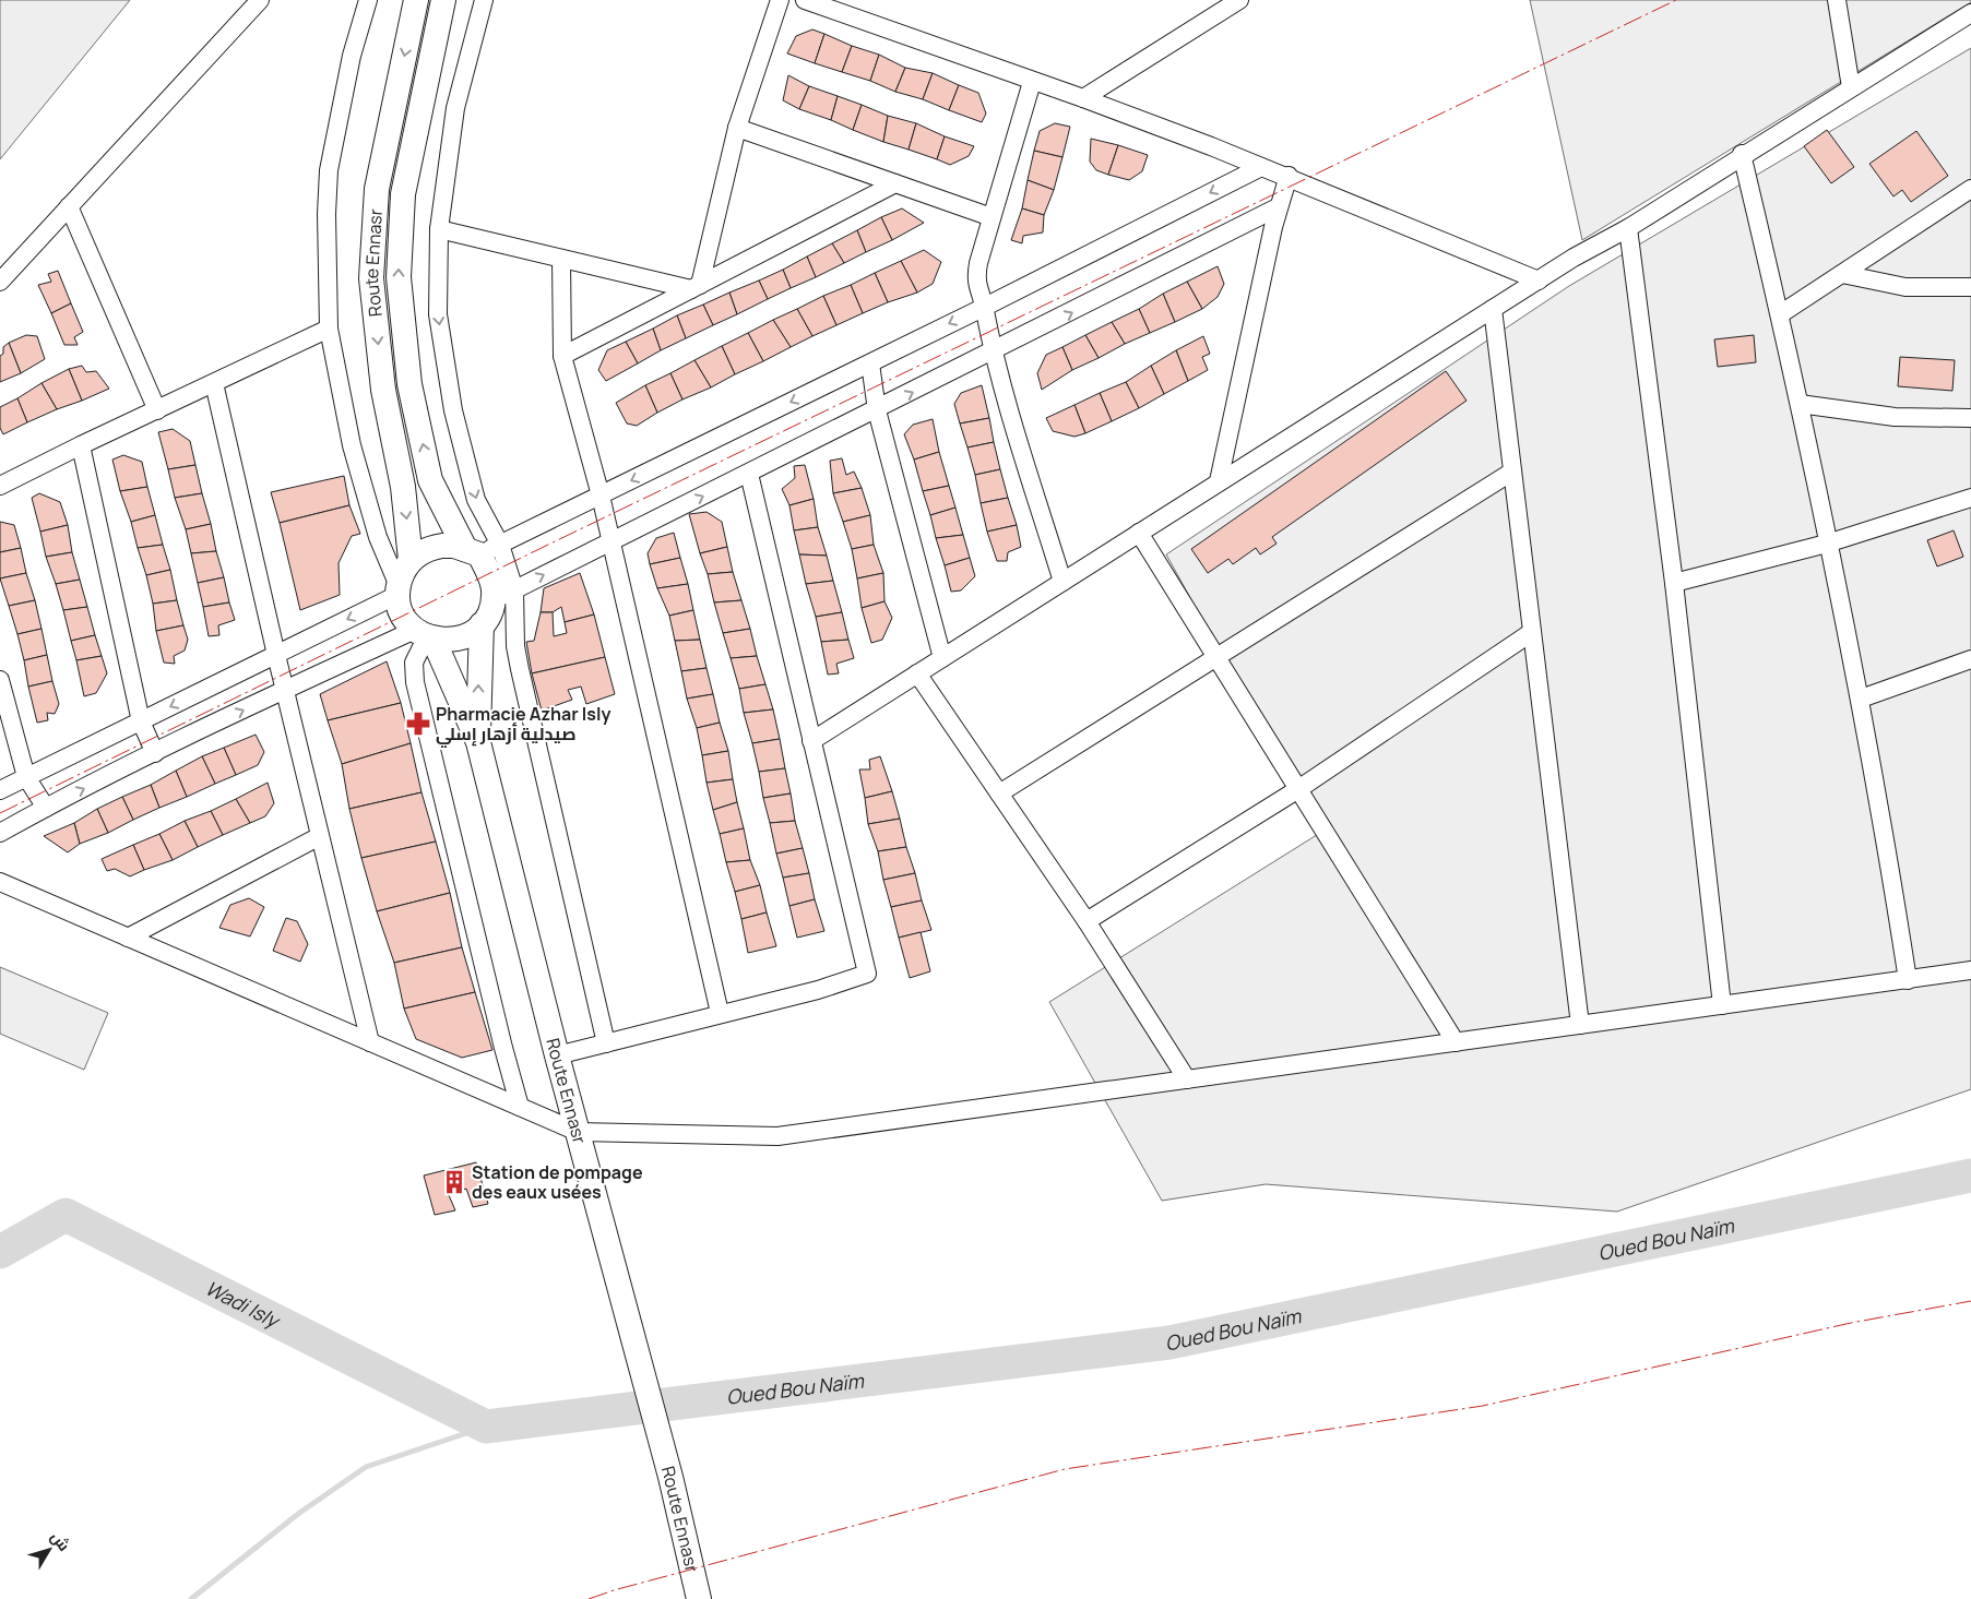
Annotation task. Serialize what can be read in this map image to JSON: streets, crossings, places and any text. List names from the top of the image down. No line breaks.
{"streets":{"main road":["Route Ennasr"]},"water":["Oued Bou Naïm","Wadi Isly"],"places":{"pharmacy":["Pharmacie Azhar Isly صيدلية أزهار إسلي"],"building":["Station de pompage des eaux usées"]},"north":"top right"}
